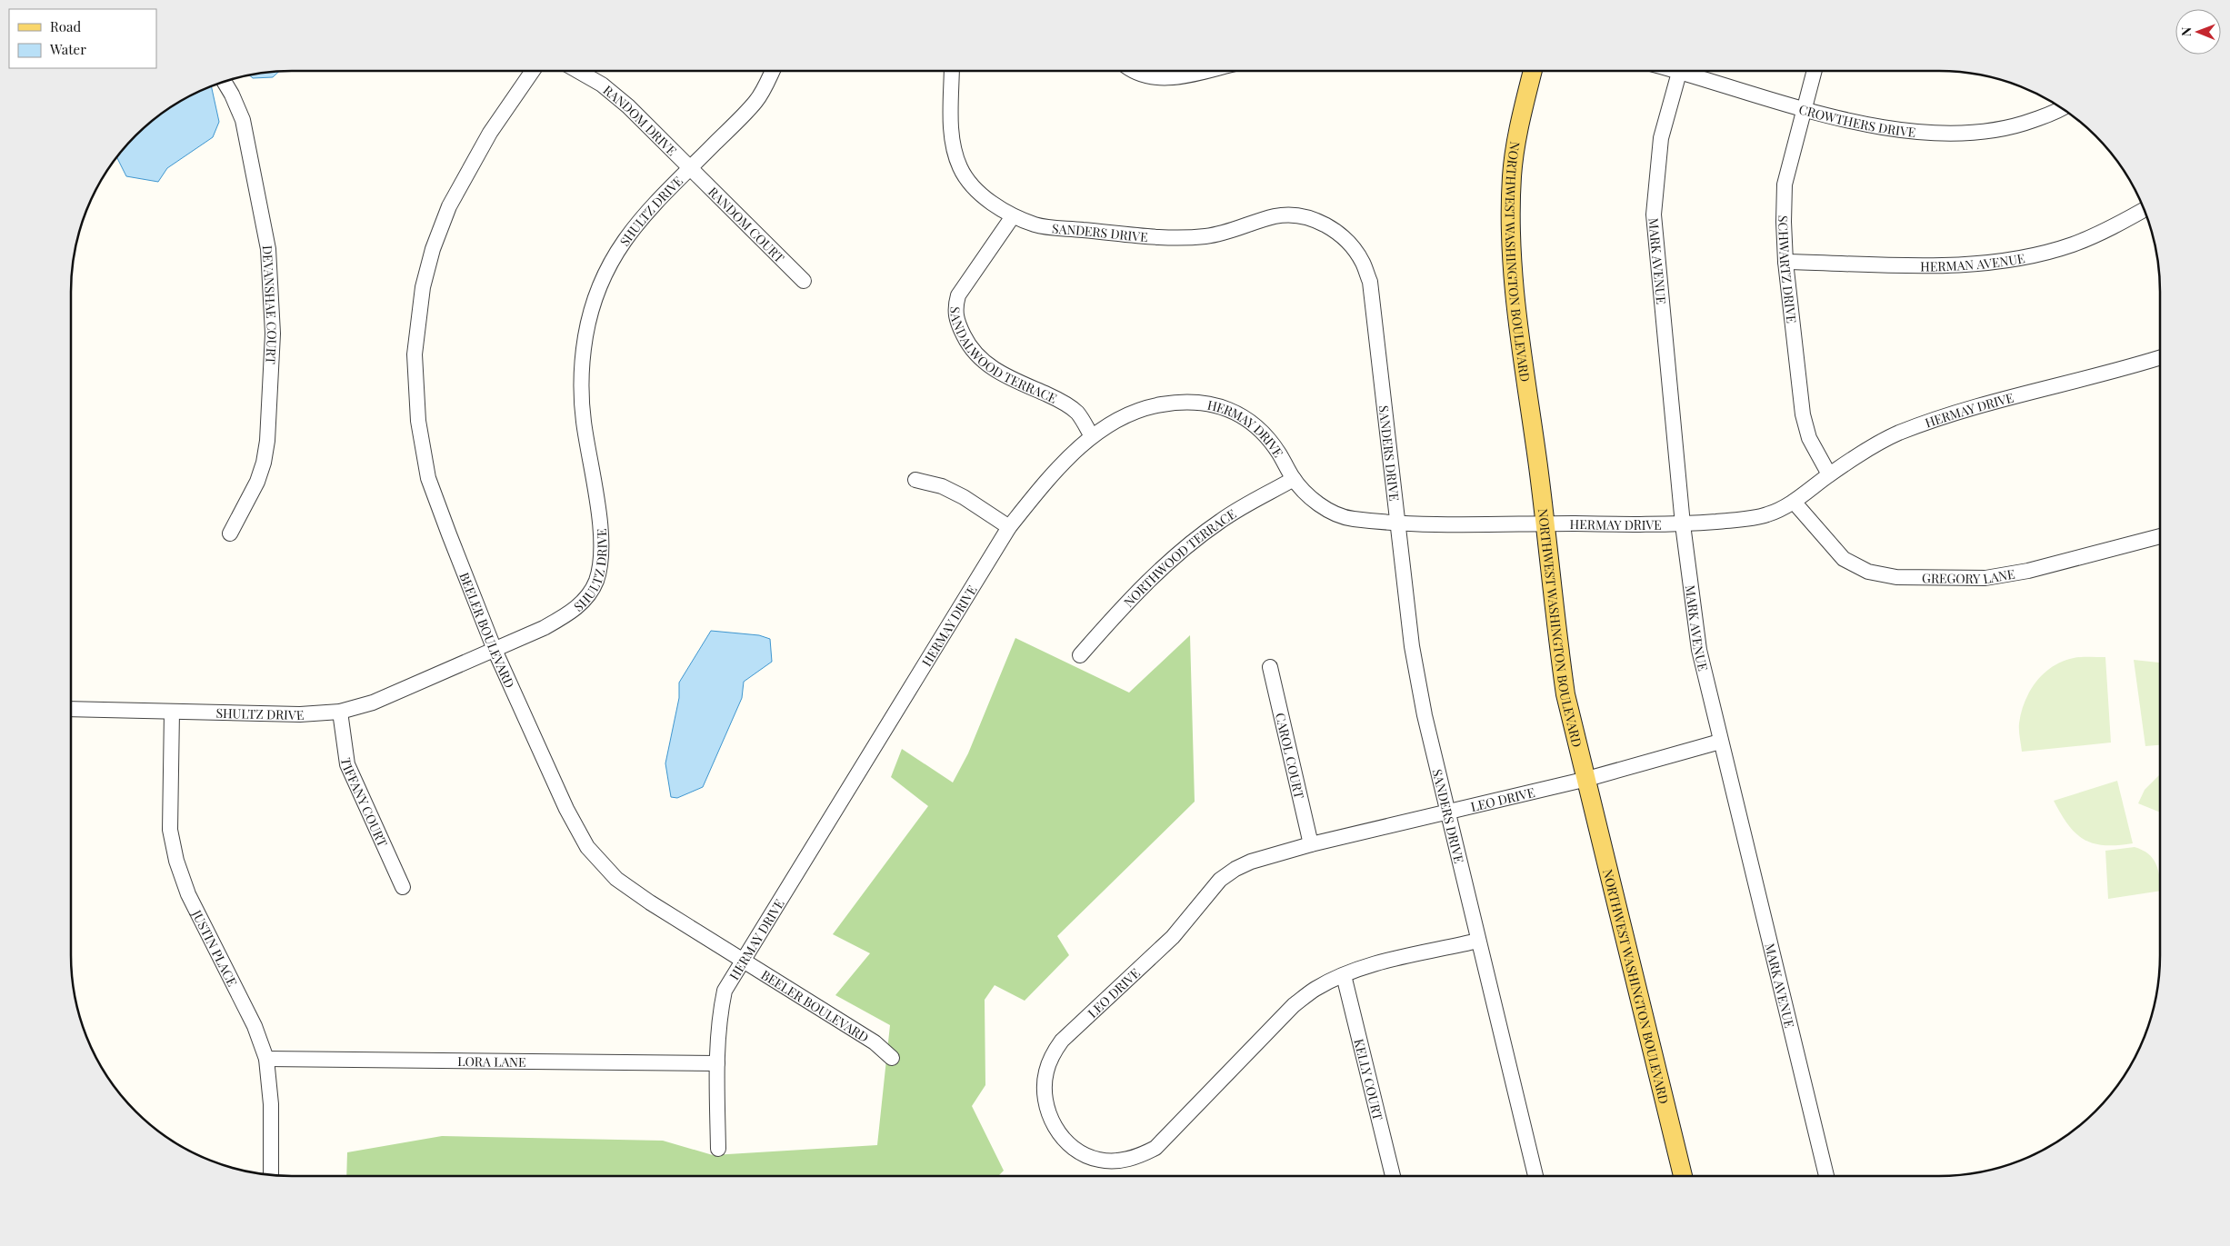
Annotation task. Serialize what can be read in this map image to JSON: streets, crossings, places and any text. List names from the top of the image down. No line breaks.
{"streets":{"main road":["NORTHWEST WASHINGTON BOULEVARD"],"street":["CROWTHERS DRIVE","RANDOM DRIVE","SHULTZ DRIVE","RANDOM COURT","SANDERS DRIVE","HERMAN AVENUE","MARK AVENUE","SCHWARTZ DRIVE","DEVANSHAE COURT","SANDALWOOD TERRACE","HERMAY DRIVE","NORTHWOOD TERRACE","GREGORY LANE","BEELER BOULEVARD","CAROL COURT","LEO DRIVE","TIFFANY COURT","JUSTIN PLACE","LORA LANE","KELLY COURT"]},"crossings":[["CROWTHERS DRIVE","SCHWARTZ DRIVE"],["RANDOM DRIVE","SHULTZ DRIVE"],["RANDOM DRIVE","RANDOM COURT"],["SHULTZ DRIVE","RANDOM COURT"],["SHULTZ DRIVE","BEELER BOULEVARD"],["SHULTZ DRIVE","TIFFANY COURT"],["SHULTZ DRIVE","JUSTIN PLACE"],["SANDERS DRIVE","SANDALWOOD TERRACE"],["SANDERS DRIVE","HERMAY DRIVE"],["SANDERS DRIVE","LEO DRIVE"],["HERMAN AVENUE","SCHWARTZ DRIVE"],["NORTHWEST WASHINGTON BOULEVARD","HERMAY DRIVE"],["NORTHWEST WASHINGTON BOULEVARD","LEO DRIVE"],["MARK AVENUE","HERMAY DRIVE"],["MARK AVENUE","LEO DRIVE"],["SCHWARTZ DRIVE","HERMAY DRIVE"],["SANDALWOOD TERRACE","HERMAY DRIVE"],["HERMAY DRIVE","NORTHWOOD TERRACE"],["HERMAY DRIVE","GREGORY LANE"],["HERMAY DRIVE","BEELER BOULEVARD"],["HERMAY DRIVE","LORA LANE"],["CAROL COURT","LEO DRIVE"],["LEO DRIVE","KELLY COURT"],["JUSTIN PLACE","LORA LANE"]],"legend":["Road","Water"],"north":"left"}
